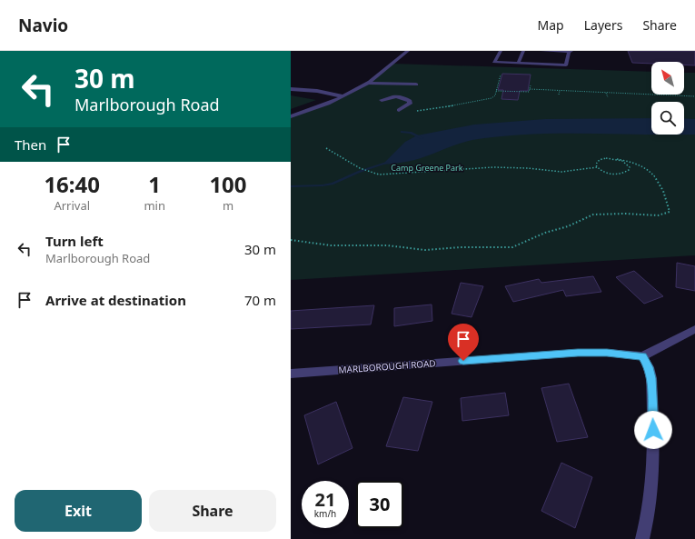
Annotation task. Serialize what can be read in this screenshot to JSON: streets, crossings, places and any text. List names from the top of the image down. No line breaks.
{"streets":{"street":["MARLBOROUGH ROAD"]},"parks":["Camp Greene Park"],"north":"top left","page":{"header":"Navio","nav":["Map","Layers","Share"],"turn":["30 m","Marlborough Road"],"then":"Then","eta":["16:40","Arrival","1","min","100","m"],"list":[{"name":"Turn left","note":"Marlborough Road","value":"30 m"},{"name":"Arrive at destination","value":"70 m"}],"speed":"21 km/h","limit":"30","buttons":["Exit","Share"]}}
